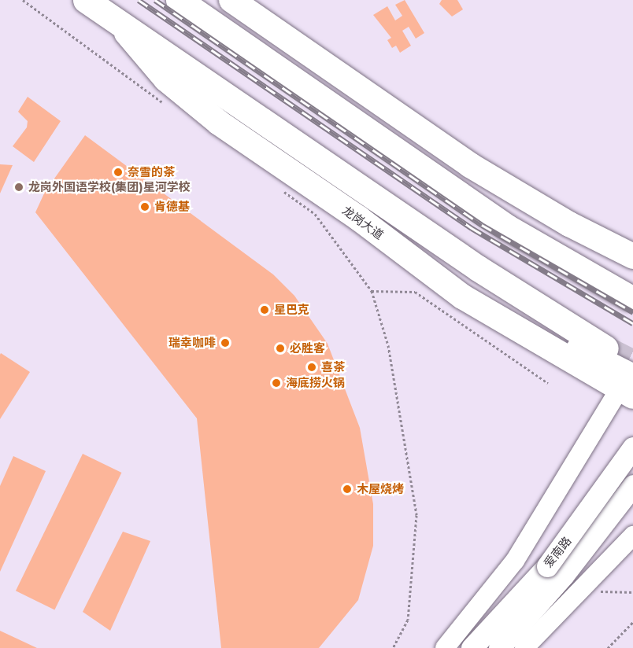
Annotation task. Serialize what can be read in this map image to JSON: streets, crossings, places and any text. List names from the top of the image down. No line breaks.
{"streets":{"highway":["龙岗大道"],"main road":["爱南路"]},"places":["奈雪的茶","龙岗外国语学校(集团)星河学校","肯德基","星巴克","瑞幸咖啡","必胜客","喜茶","海底捞火锅","木屋烧烤"]}
